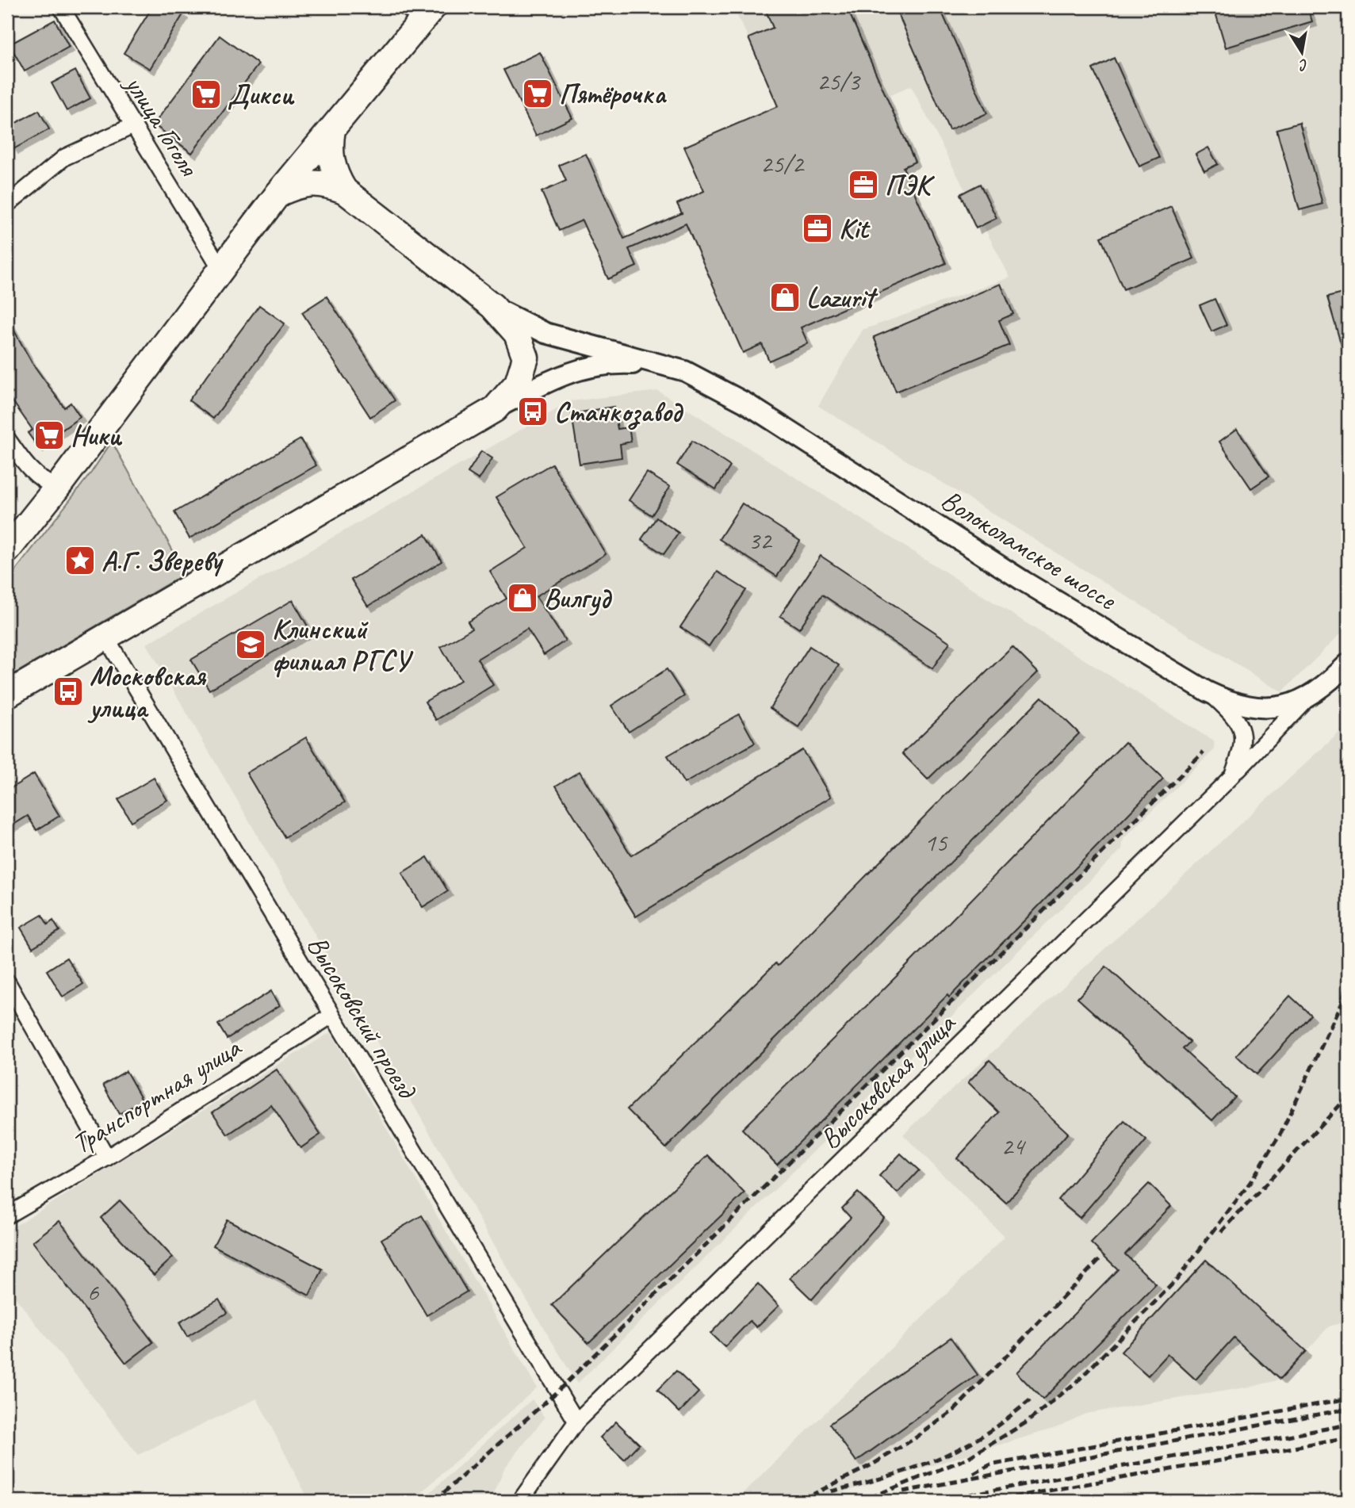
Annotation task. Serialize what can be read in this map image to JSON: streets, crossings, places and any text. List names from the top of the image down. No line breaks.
{"streets":{"street":["улица Гоголя","Волоколамское шоссе","Высоковский проезд","Высоковская улица","Транспортная улица"]},"crossings":[["Волоколамское шоссе","Высоковская улица"],["Высоковский проезд","Высоковская улица"],["Высоковский проезд","Транспортная улица"]],"places":{"supermarket":["Пятёрочка","Дикси","Ники"],"office":["ПЭК","Kit"],"shop":["Lazurit","Вилгуд"],"bus stop":["Станкозавод","Московская улица"],"place":["А.Г. Звереву"],"school or university":["Клинский филиал РГСУ"]},"house_numbers":["25/3","25/2","32","15","24","6"],"north":"bottom"}
